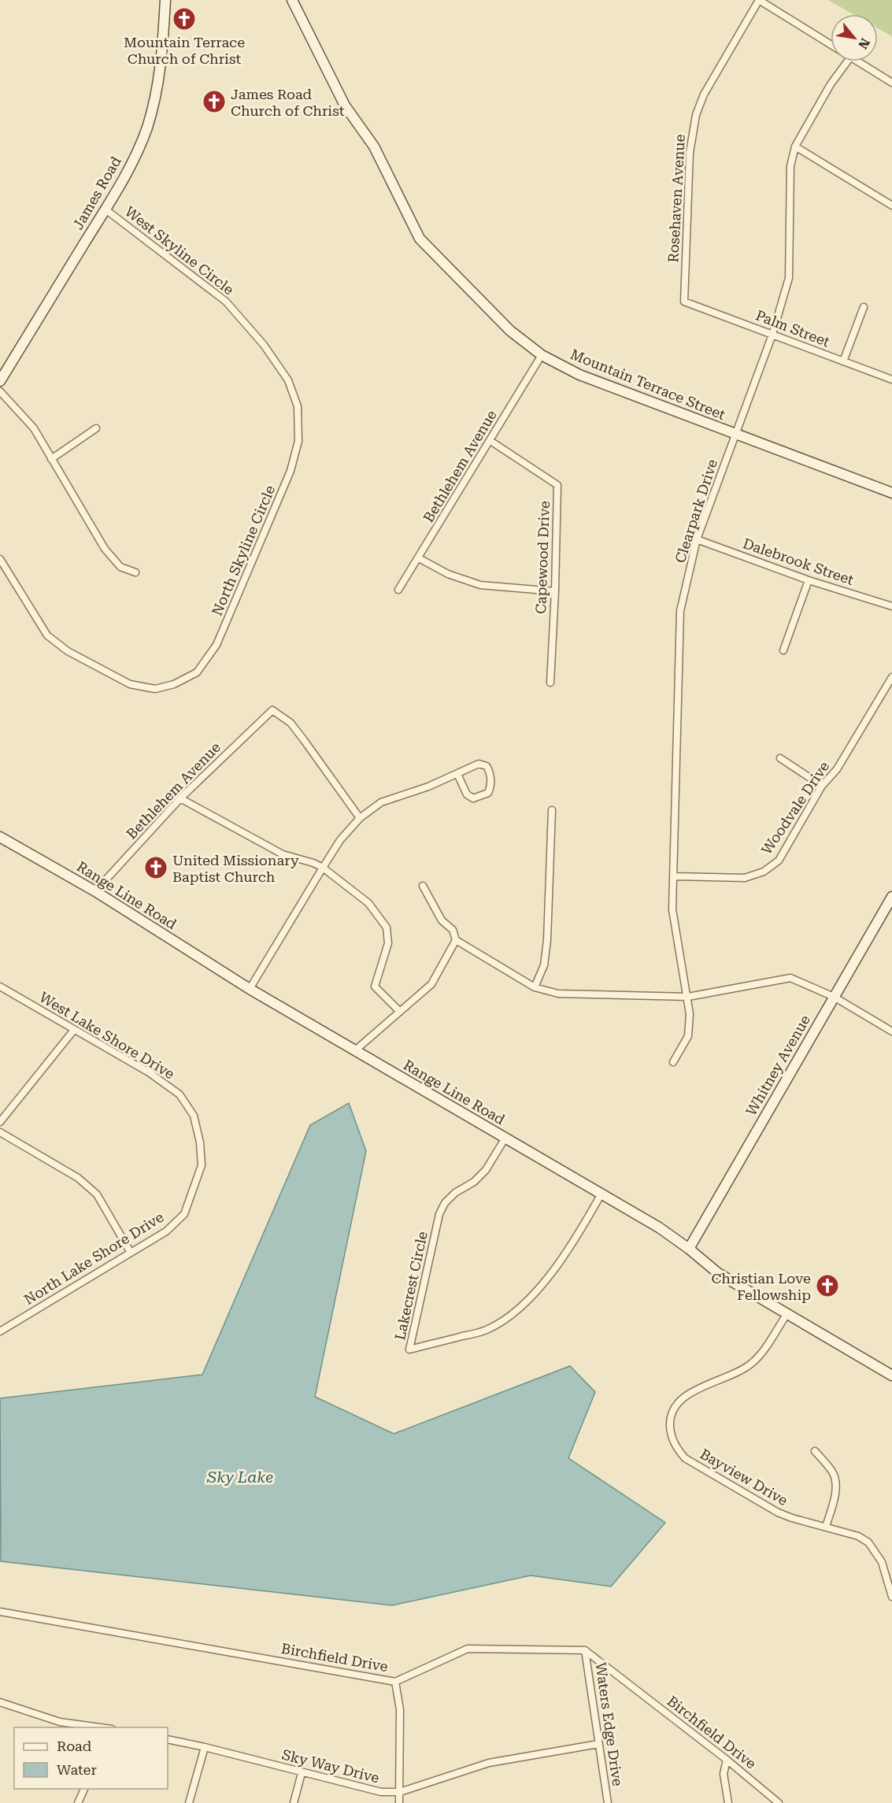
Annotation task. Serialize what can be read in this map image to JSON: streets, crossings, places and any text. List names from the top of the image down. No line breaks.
{"streets":{"main road":["James Road","Mountain Terrace Street","Range Line Road","Whitney Avenue"],"street":["Rosehaven Avenue","West Skyline Circle","Palm Street","Bethlehem Avenue","Clearpark Drive","North Skyline Circle","Capewood Drive","Dalebrook Street","Woodvale Drive","West Lake Shore Drive","North Lake Shore Drive","Lakecrest Circle","Bayview Drive","Birchfield Drive","Waters Edge Drive","Sky Way Drive"]},"crossings":[["James Road","West Skyline Circle"],["Rosehaven Avenue","Palm Street"],["West Skyline Circle","North Skyline Circle"],["Palm Street","Clearpark Drive"],["Mountain Terrace Street","Bethlehem Avenue"],["Mountain Terrace Street","Clearpark Drive"],["Bethlehem Avenue","Capewood Drive"],["Bethlehem Avenue","Range Line Road"],["Clearpark Drive","Dalebrook Street"],["Clearpark Drive","Woodvale Drive"],["Range Line Road","Whitney Avenue"],["Range Line Road","Lakecrest Circle"],["Range Line Road","Bayview Drive"],["West Lake Shore Drive","North Lake Shore Drive"],["Birchfield Drive","Waters Edge Drive"],["Waters Edge Drive","Sky Way Drive"]],"water":["Sky Lake"],"places":{"church":["Mountain Terrace Church of Christ","James Road Church of Christ","United Missionary Baptist Church","Christian Love Fellowship"]},"legend":["Road","Water"],"north":"bottom right"}
